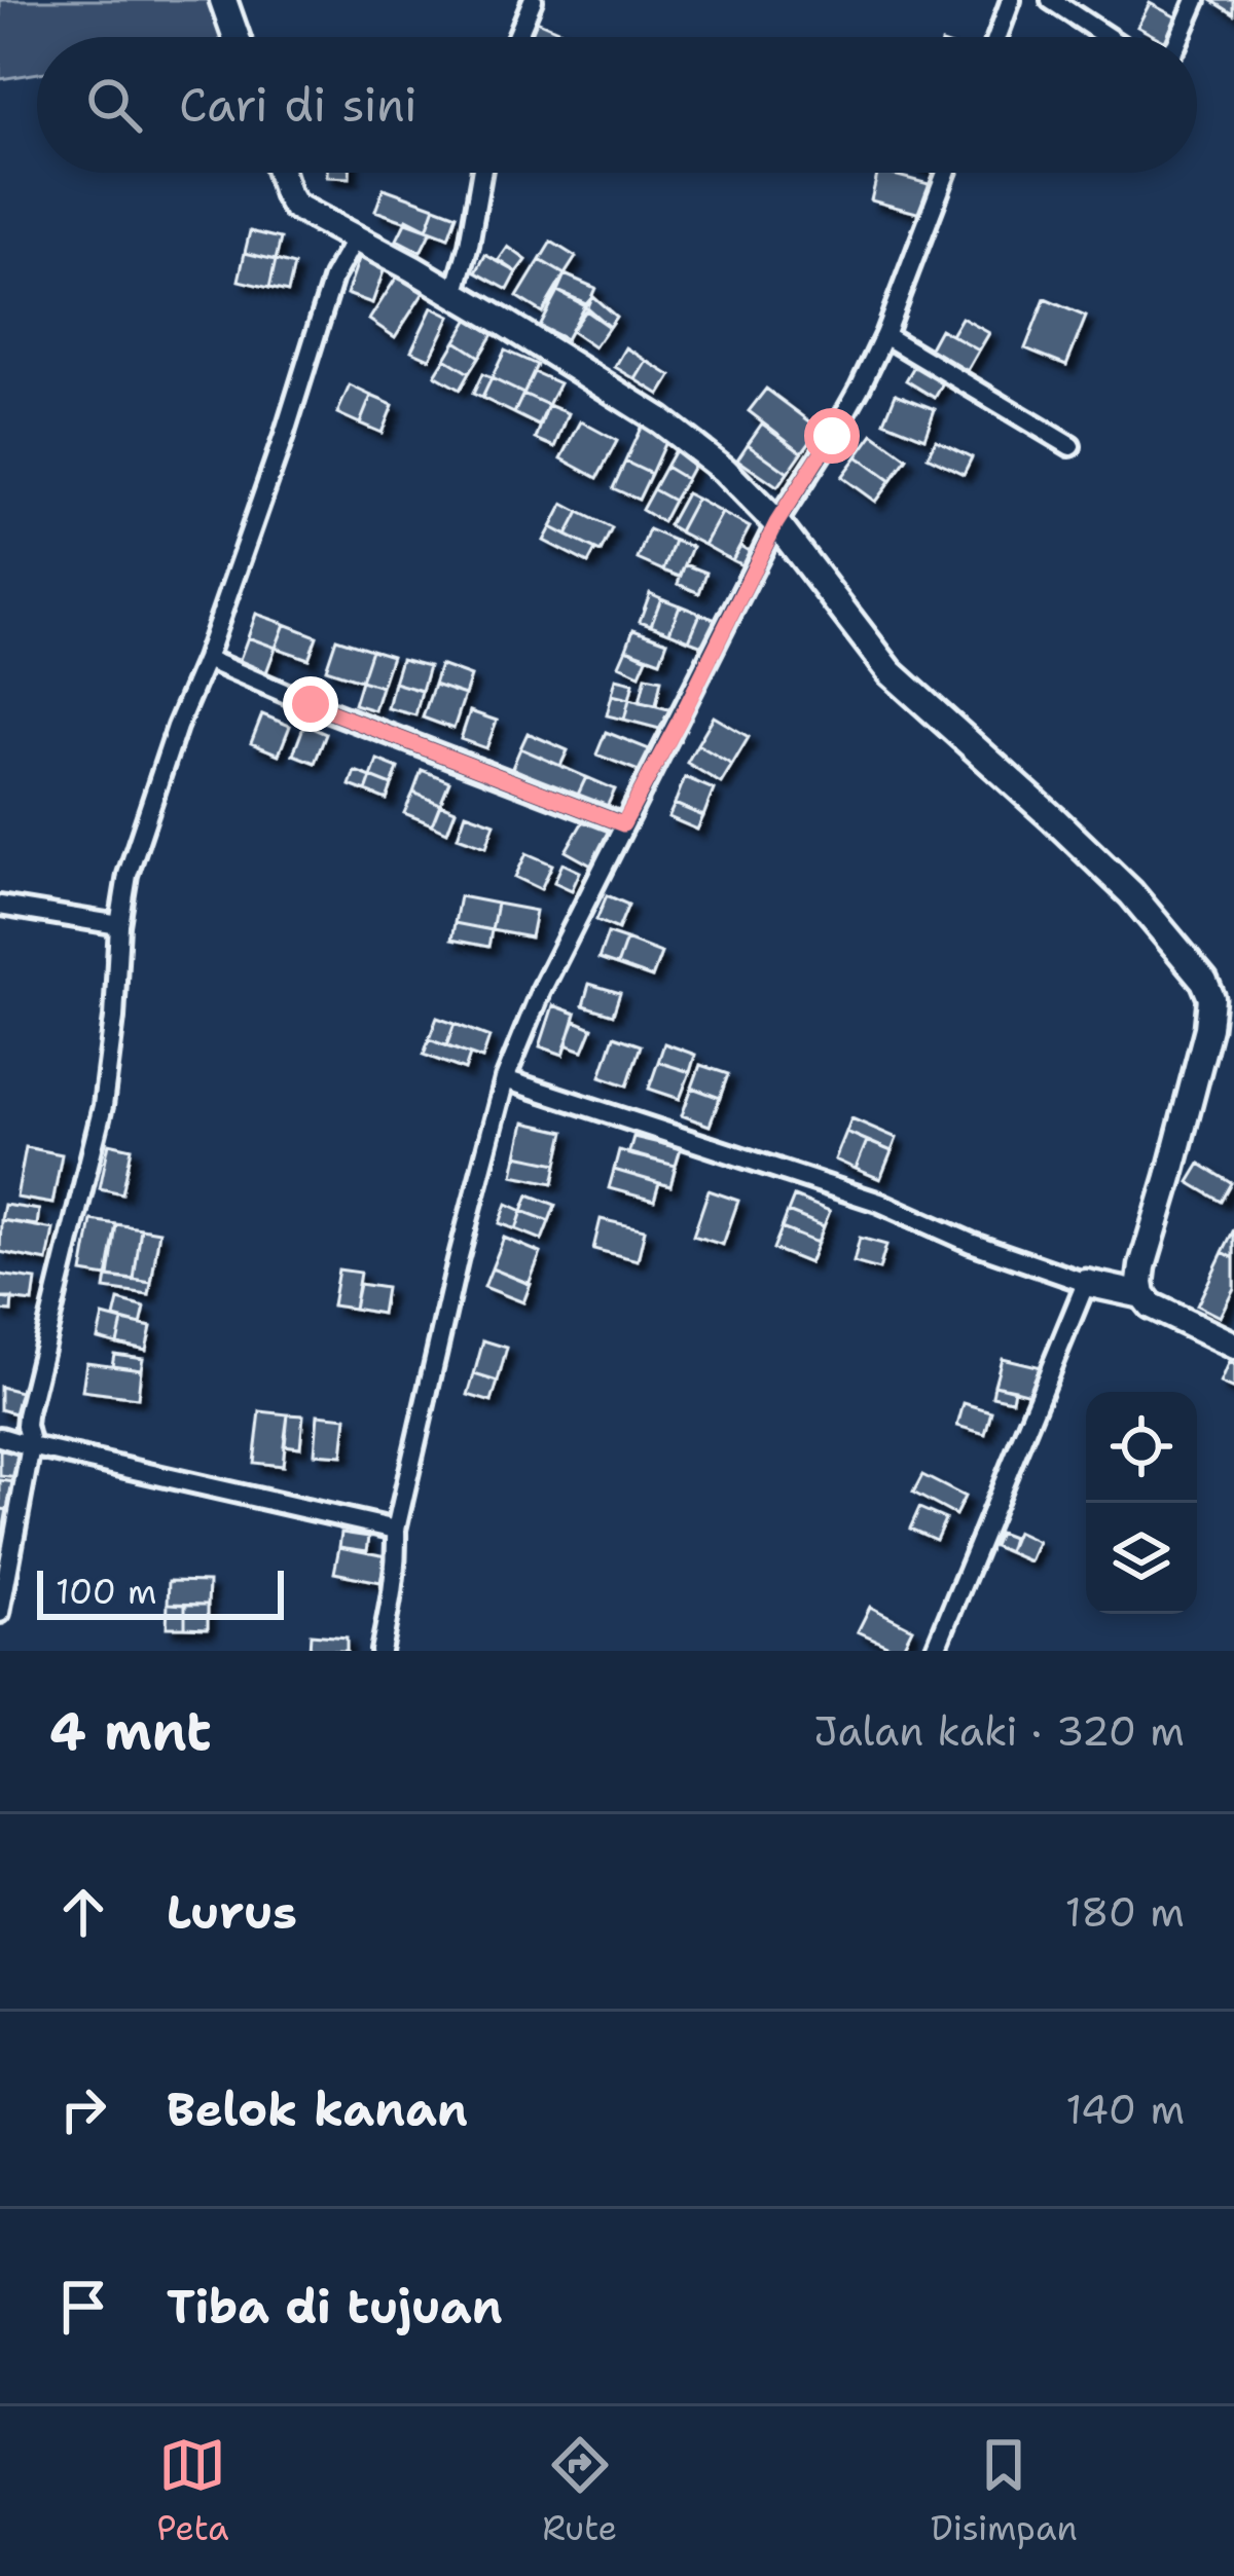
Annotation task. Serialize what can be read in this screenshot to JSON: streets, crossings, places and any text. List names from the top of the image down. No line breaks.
{"scale_bar":"100 m","page":{"search":"Cari di sini","scale":"100 m","heading":["4 mnt","Jalan kaki · 320 m"],"list":[["Lurus","180 m"],["Belok kanan","140 m"],"Tiba di tujuan"],"nav":["Peta","Rute","Disimpan"]}}
